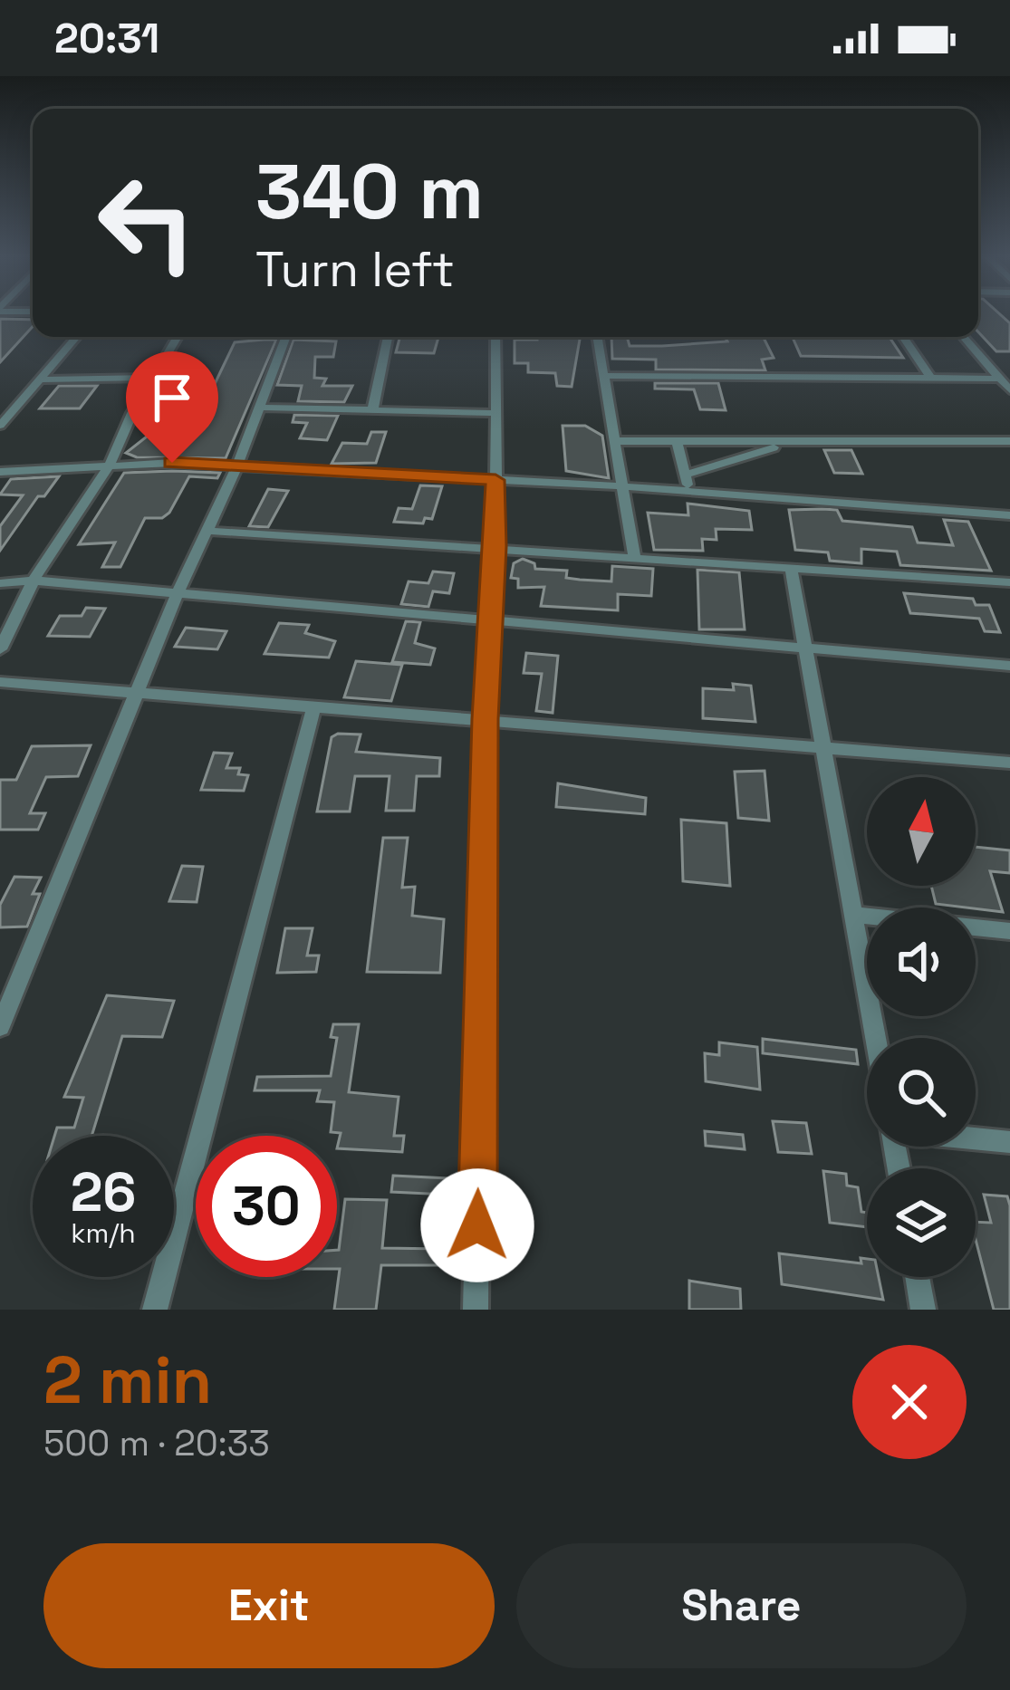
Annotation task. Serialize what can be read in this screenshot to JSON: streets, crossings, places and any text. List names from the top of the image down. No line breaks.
{"north":"top","page":{"status":"20:31","turn":["340 m","Turn left"],"speed":"26 km/h","limit":"30","heading":["2 min","500 m · 20:33"],"buttons":["Exit","Share"]}}
